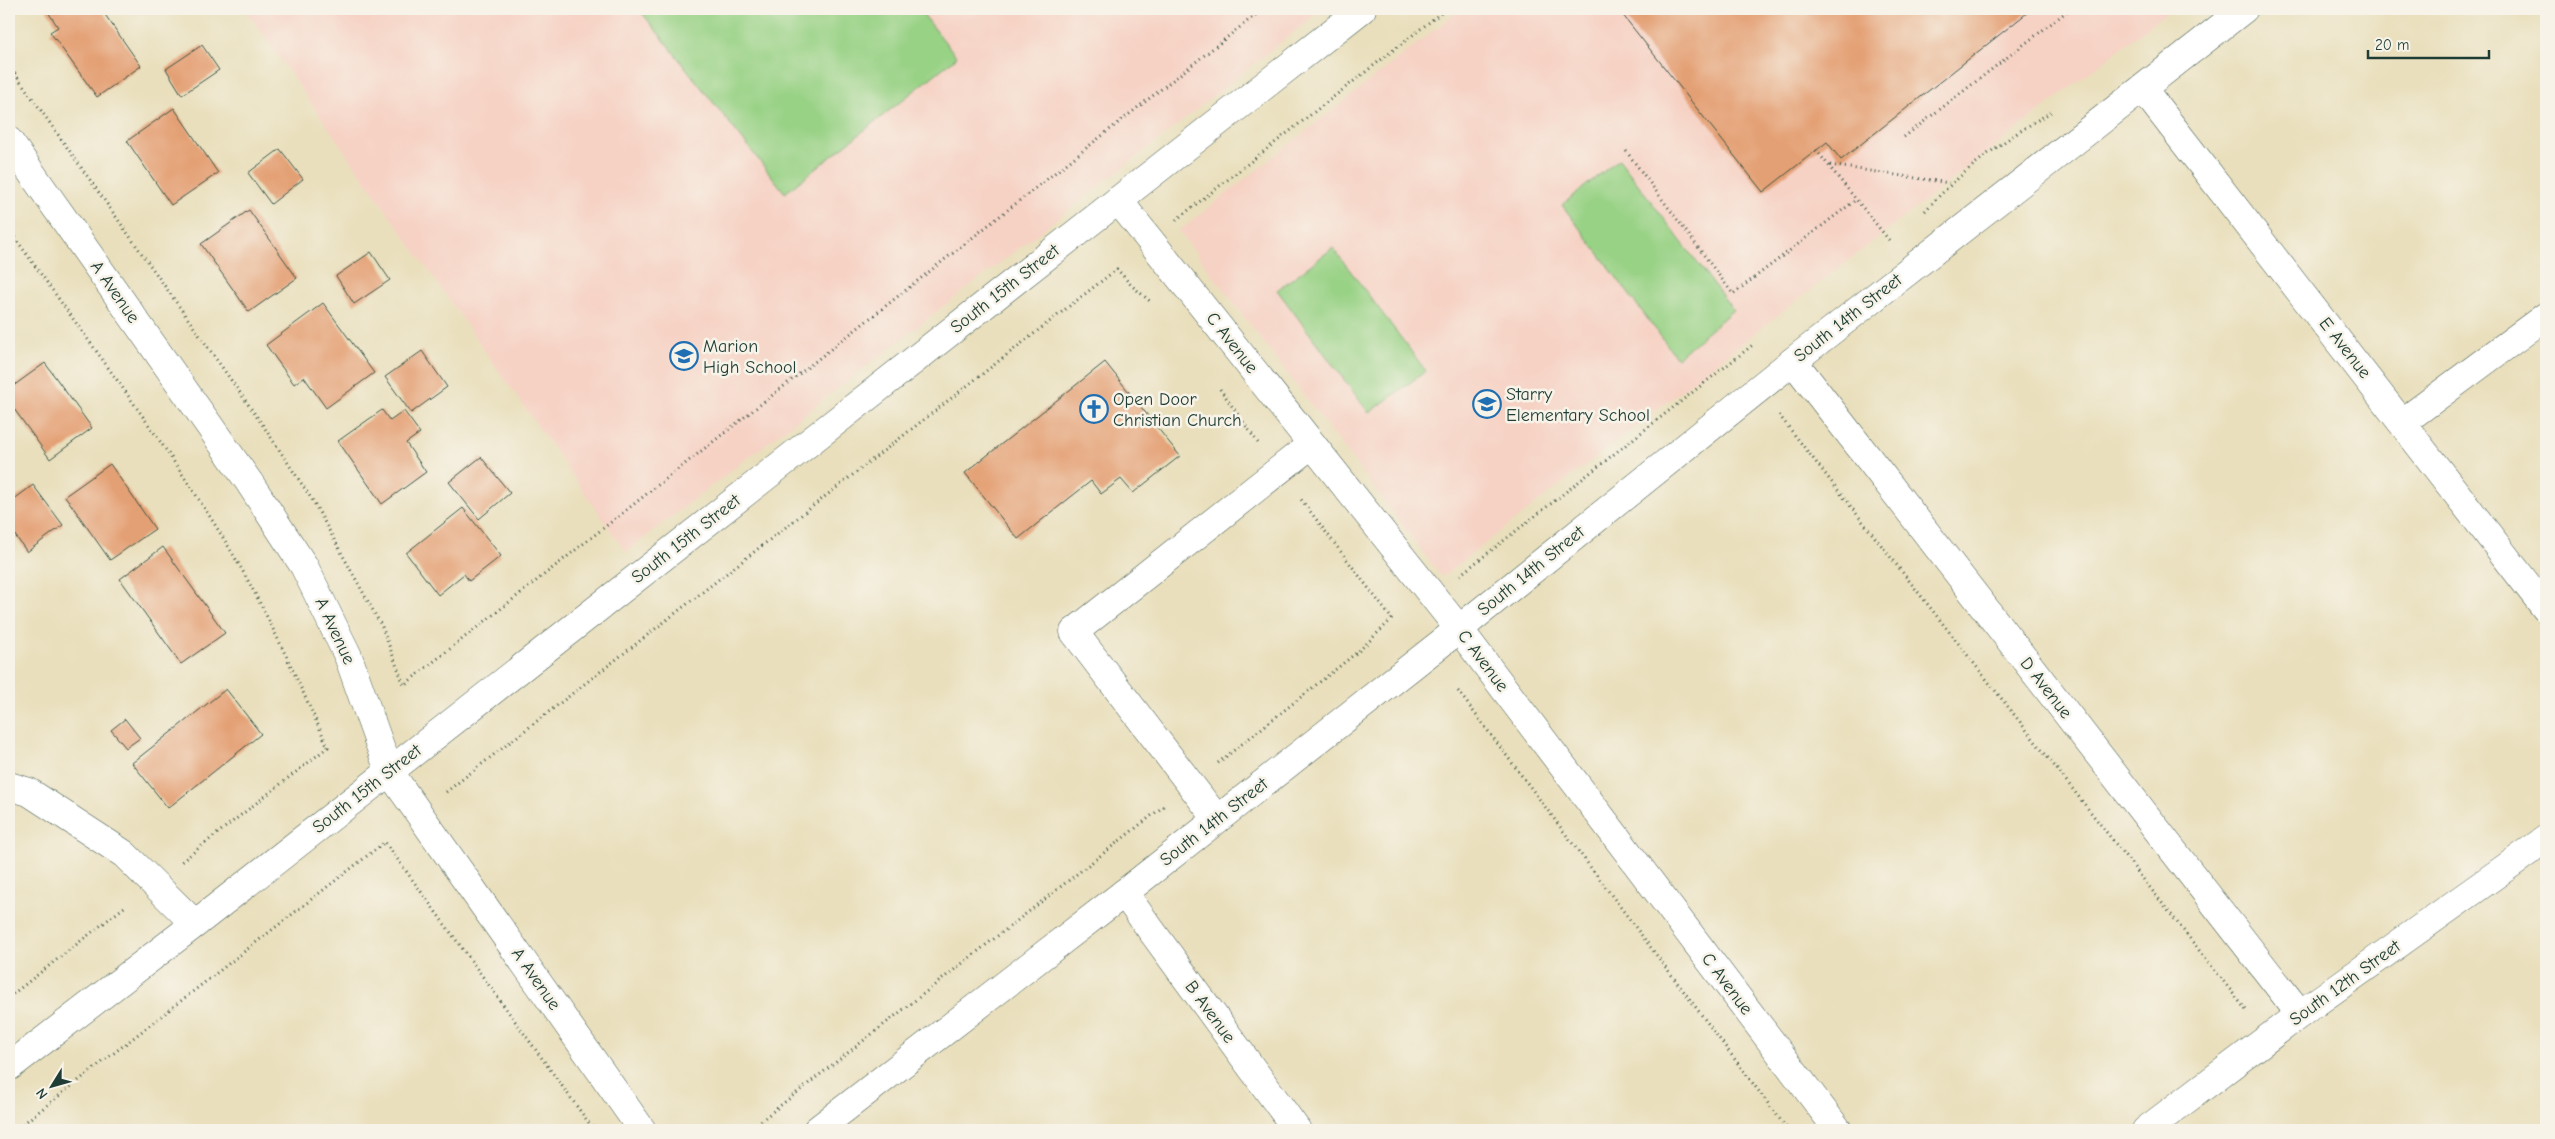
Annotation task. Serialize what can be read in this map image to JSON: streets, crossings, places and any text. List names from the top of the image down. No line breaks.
{"streets":{"street":["South 15th Street","A Avenue","South 14th Street","C Avenue","E Avenue","D Avenue","South 12th Street","B Avenue"]},"crossings":[["South 15th Street","A Avenue"],["South 15th Street","C Avenue"],["South 14th Street","C Avenue"],["South 14th Street","E Avenue"],["South 14th Street","D Avenue"],["South 14th Street","B Avenue"],["D Avenue","South 12th Street"]],"places":{"school or university":["Marion High School","Starry Elementary School"],"church":["Open Door Christian Church"]},"scale_bar":"20 m","north":"bottom left"}
